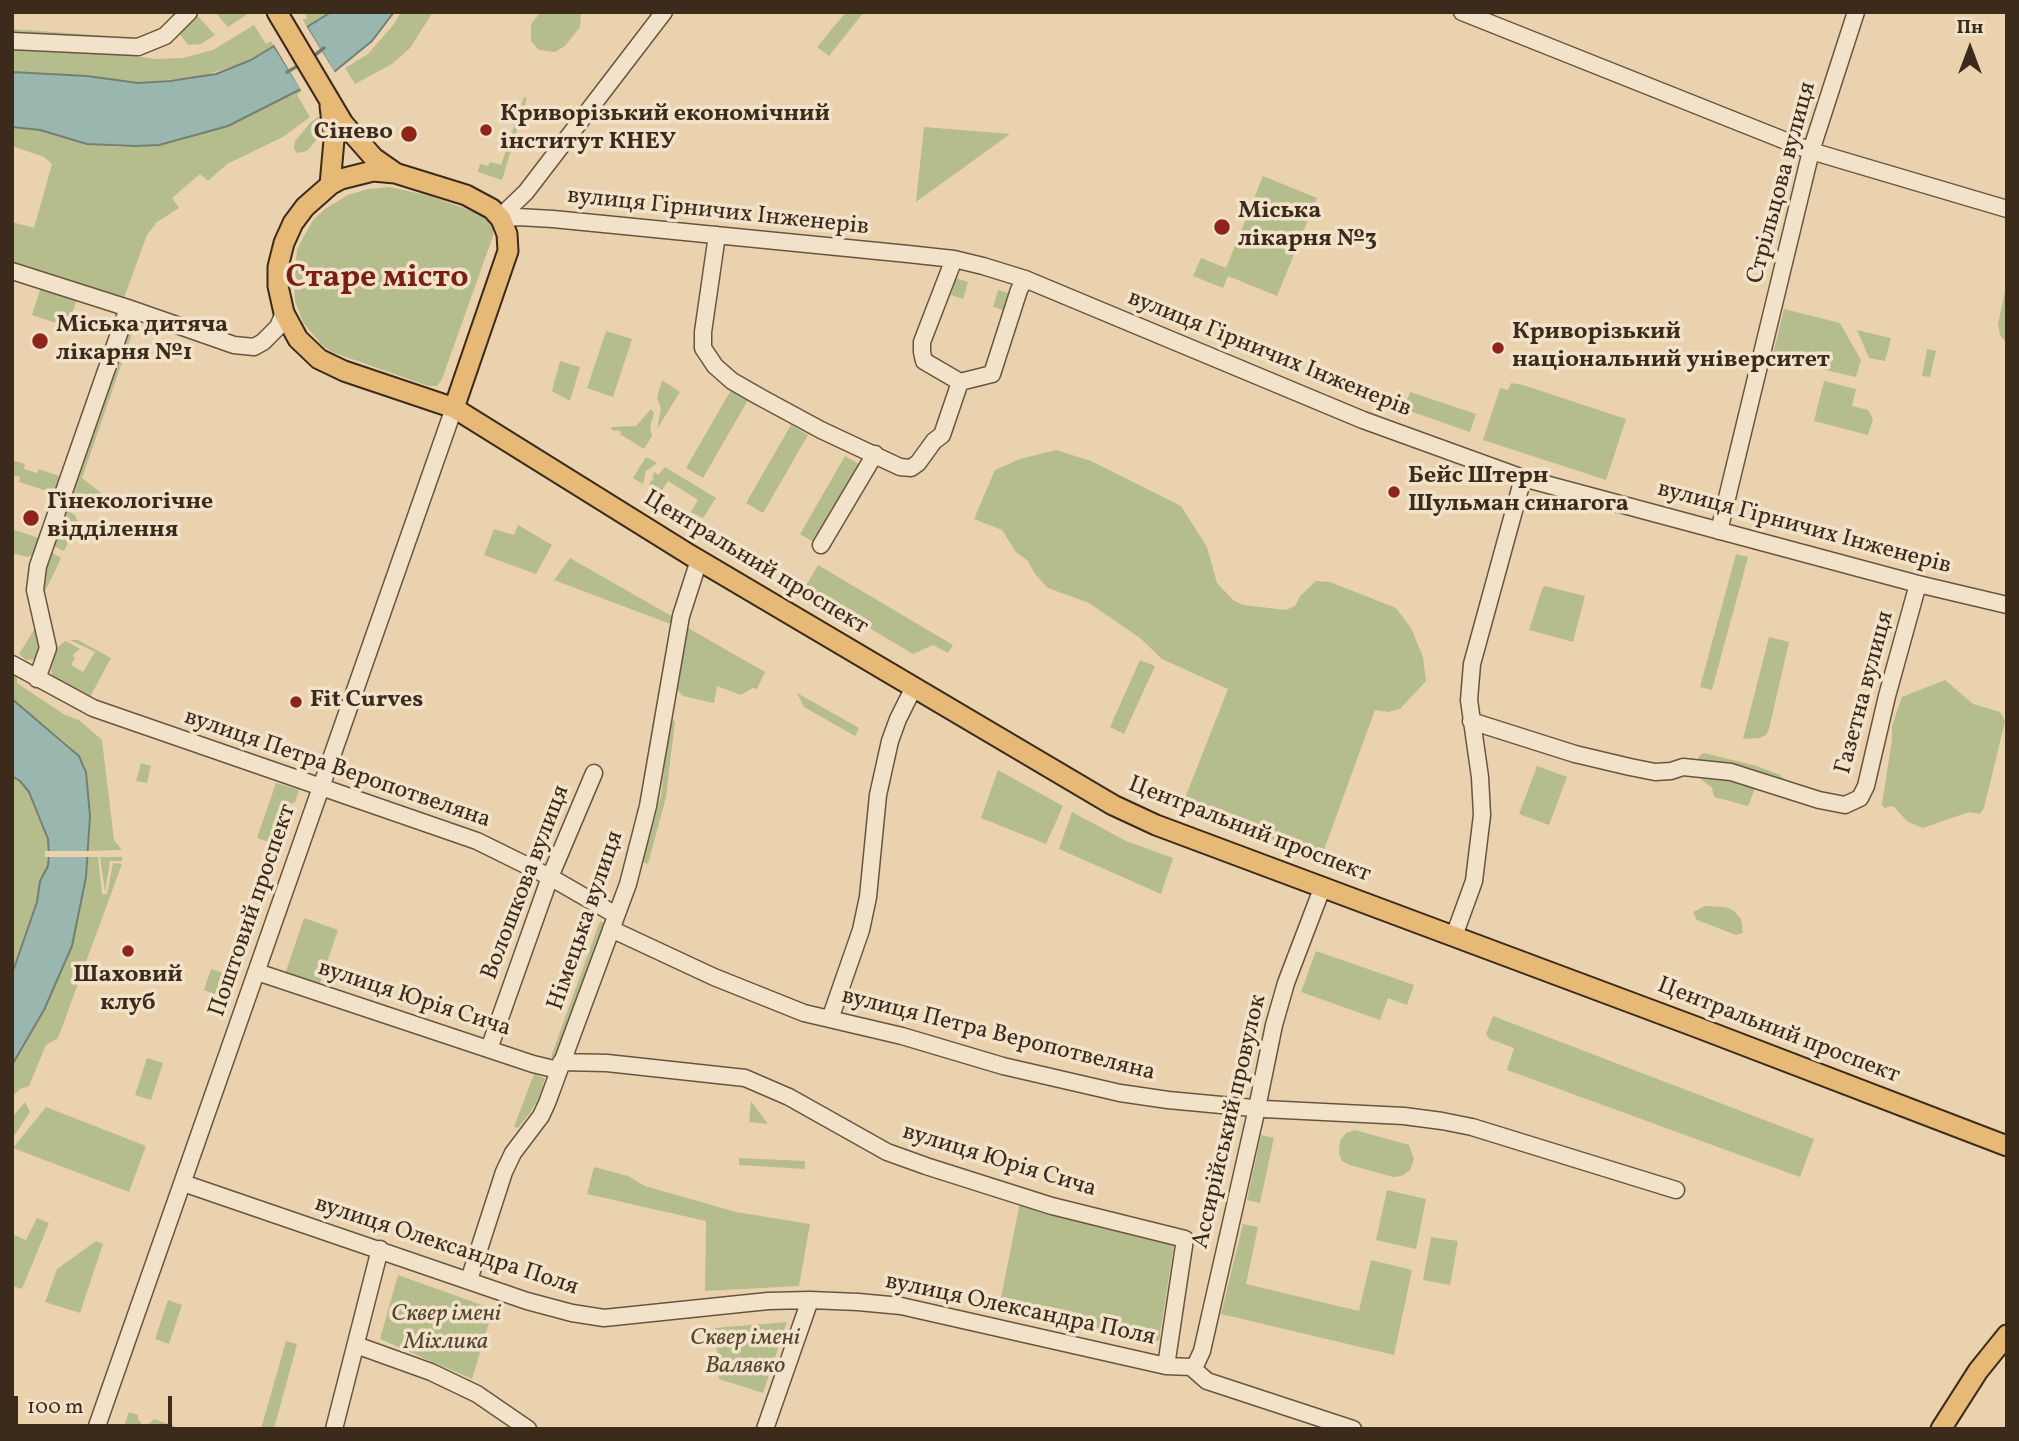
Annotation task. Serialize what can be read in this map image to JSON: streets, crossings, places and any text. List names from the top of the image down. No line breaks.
{"streets":{"main road":["Центральний проспект"],"street":["Стрільцова вулиця","вулиця Гірничих Інженерів","Газетна вулиця","вулиця Петра Веропотвеляна","Волошкова вулиця","Поштовий проспект","Німецька вулиця","вулиця Юрія Сича","Ассирійський провулок","вулиця Олександра Поля"]},"crossings":[["Стрільцова вулиця","вулиця Гірничих Інженерів"],["вулиця Гірничих Інженерів","Центральний проспект"],["вулиця Гірничих Інженерів","Газетна вулиця"],["вулиця Гірничих Інженерів","Поштовий проспект"],["Центральний проспект","Поштовий проспект"],["Центральний проспект","Німецька вулиця"],["Центральний проспект","Ассирійський провулок"],["вулиця Петра Веропотвеляна","Волошкова вулиця"],["вулиця Петра Веропотвеляна","Поштовий проспект"],["вулиця Петра Веропотвеляна","Німецька вулиця"],["вулиця Петра Веропотвеляна","Ассирійський провулок"],["Волошкова вулиця","вулиця Юрія Сича"],["Поштовий проспект","вулиця Юрія Сича"],["Поштовий проспект","вулиця Олександра Поля"],["Німецька вулиця","вулиця Юрія Сича"],["Німецька вулиця","вулиця Олександра Поля"],["вулиця Юрія Сича","вулиця Олександра Поля"],["Ассирійський провулок","вулиця Олександра Поля"]],"districts":["Старе місто"],"parks":["Сквер імені Міхлика","Сквер імені Валявкo"],"places":["Криворізький економічний інститут КНЕУ","Сінево","Міська лікарня №3","Міська дитяча лікарня №1","Криворізький національний університет","Бейс Штерн Шульман синагога","Гінекологічне відділення","Fit Curves","Шаховий клуб"],"scale_bar":"100 m","north":"top"}
